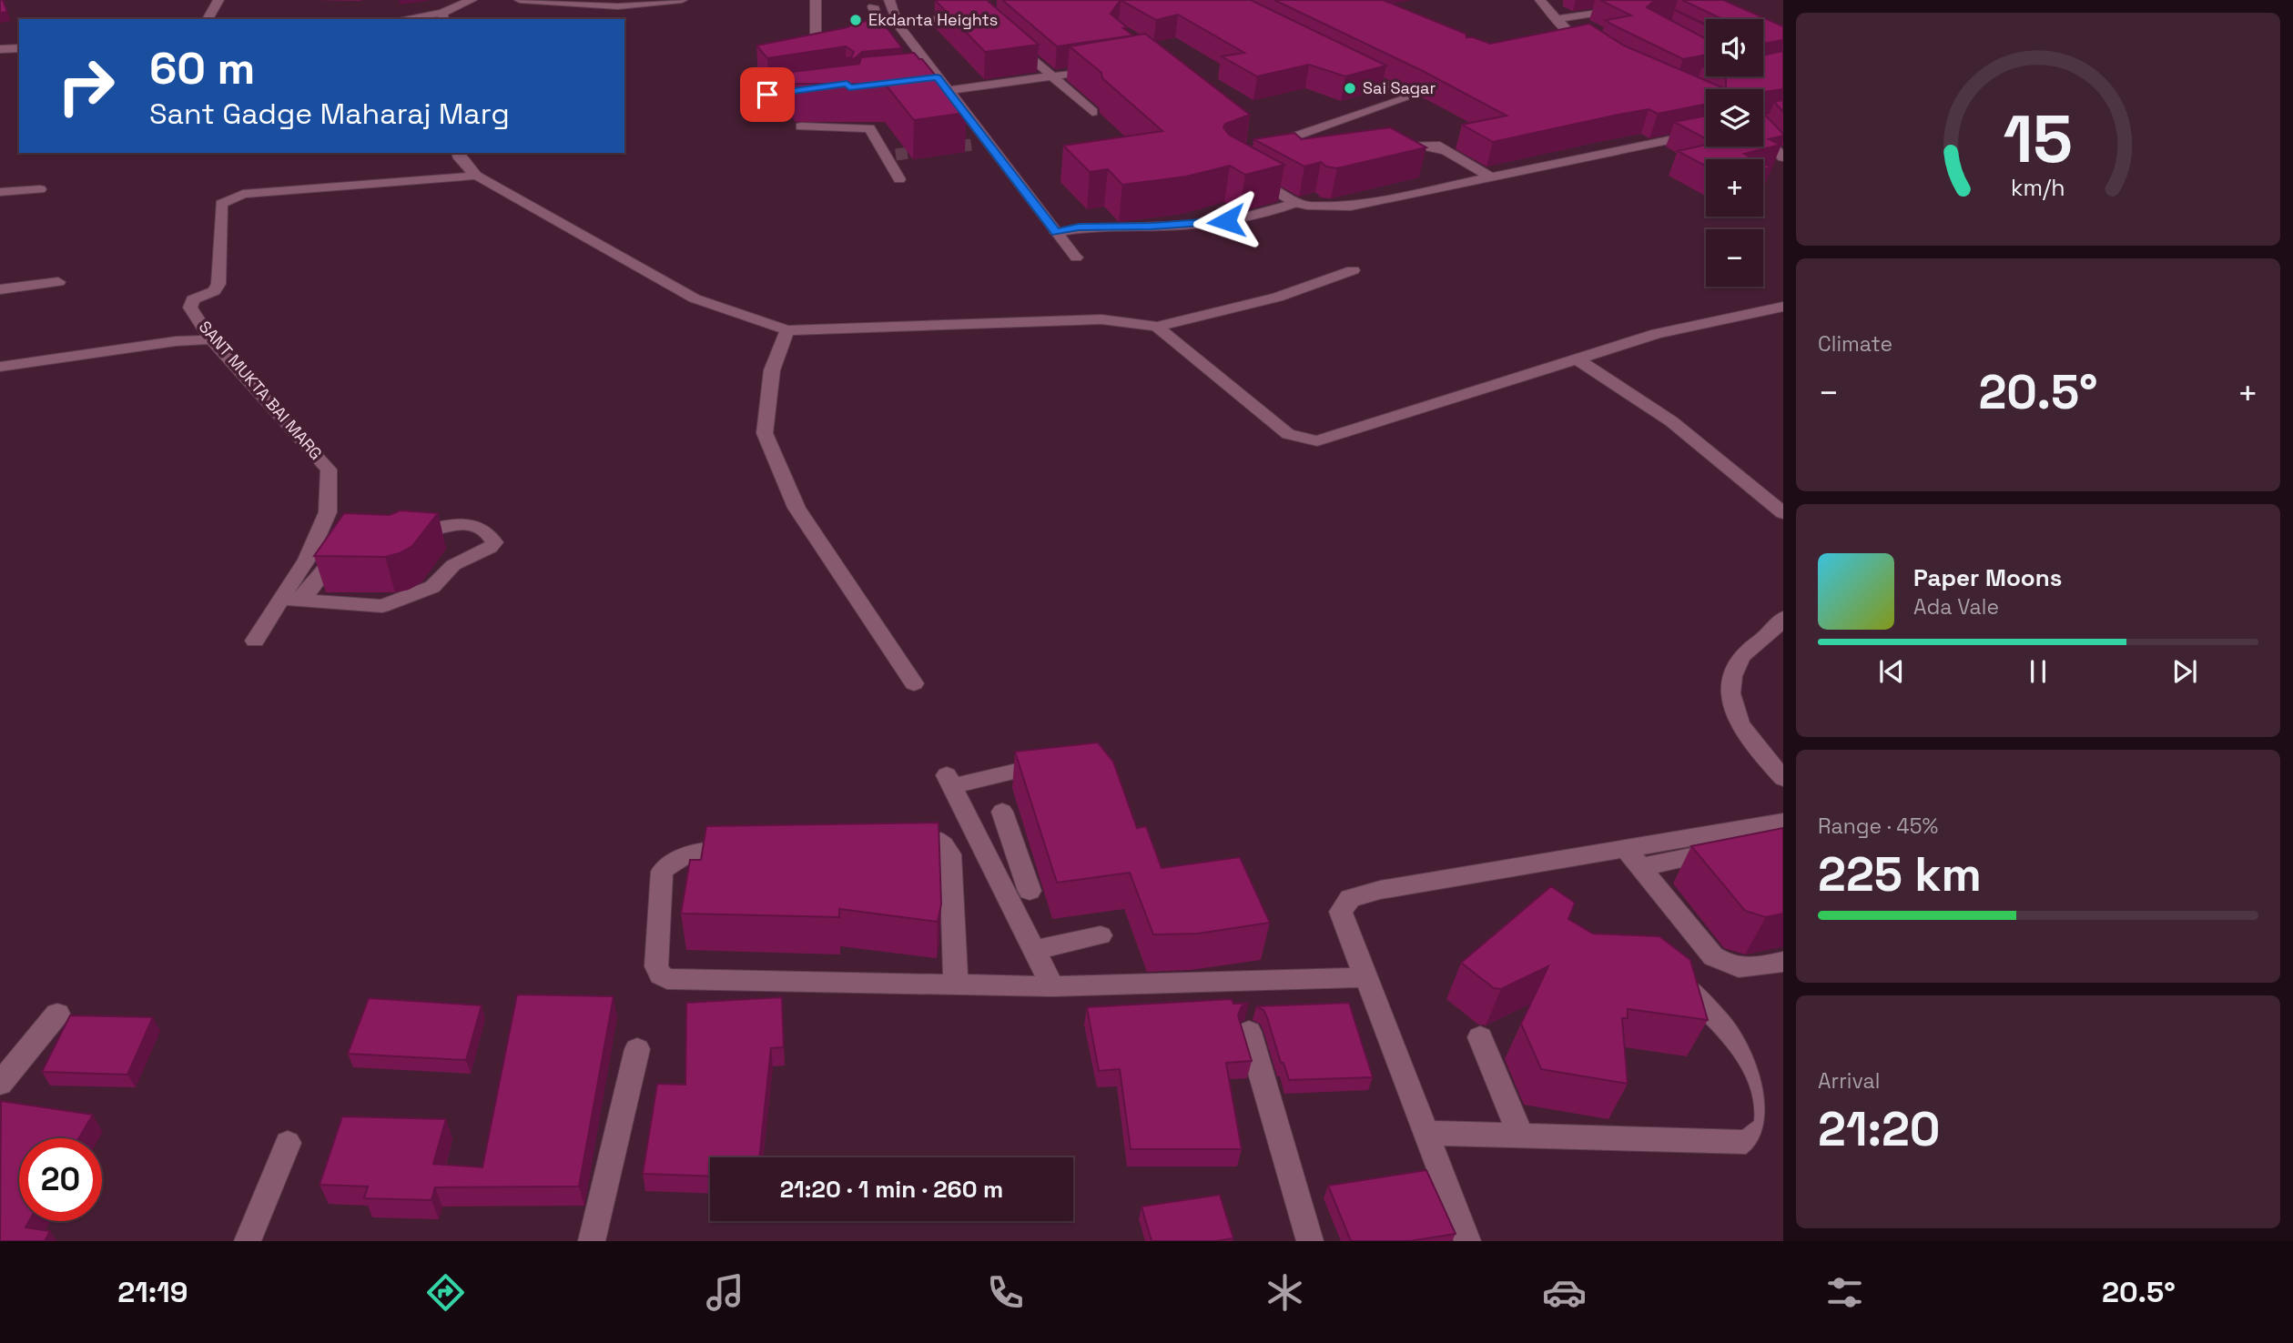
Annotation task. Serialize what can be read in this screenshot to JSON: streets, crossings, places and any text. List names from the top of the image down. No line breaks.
{"streets":{"street":["SANT MUKTA BAI MARG"]},"places":["Ekdanta Heights","Sai Sagar"],"page":{"map_buttons":["+","−"],"turn":["60 m","Sant Gadge Maharaj Marg"],"tile":["Climate",["Range · 45%","225 km"],["Arrival","21:20"]],"heat":["−","20.5°","+"],"song":["Paper Moons","Ada Vale"],"limit":"20","trip":"21:20 · 1 min · 260 m","tabs":["21:19","20.5°"],"gauge":["15","km/h"]}}
